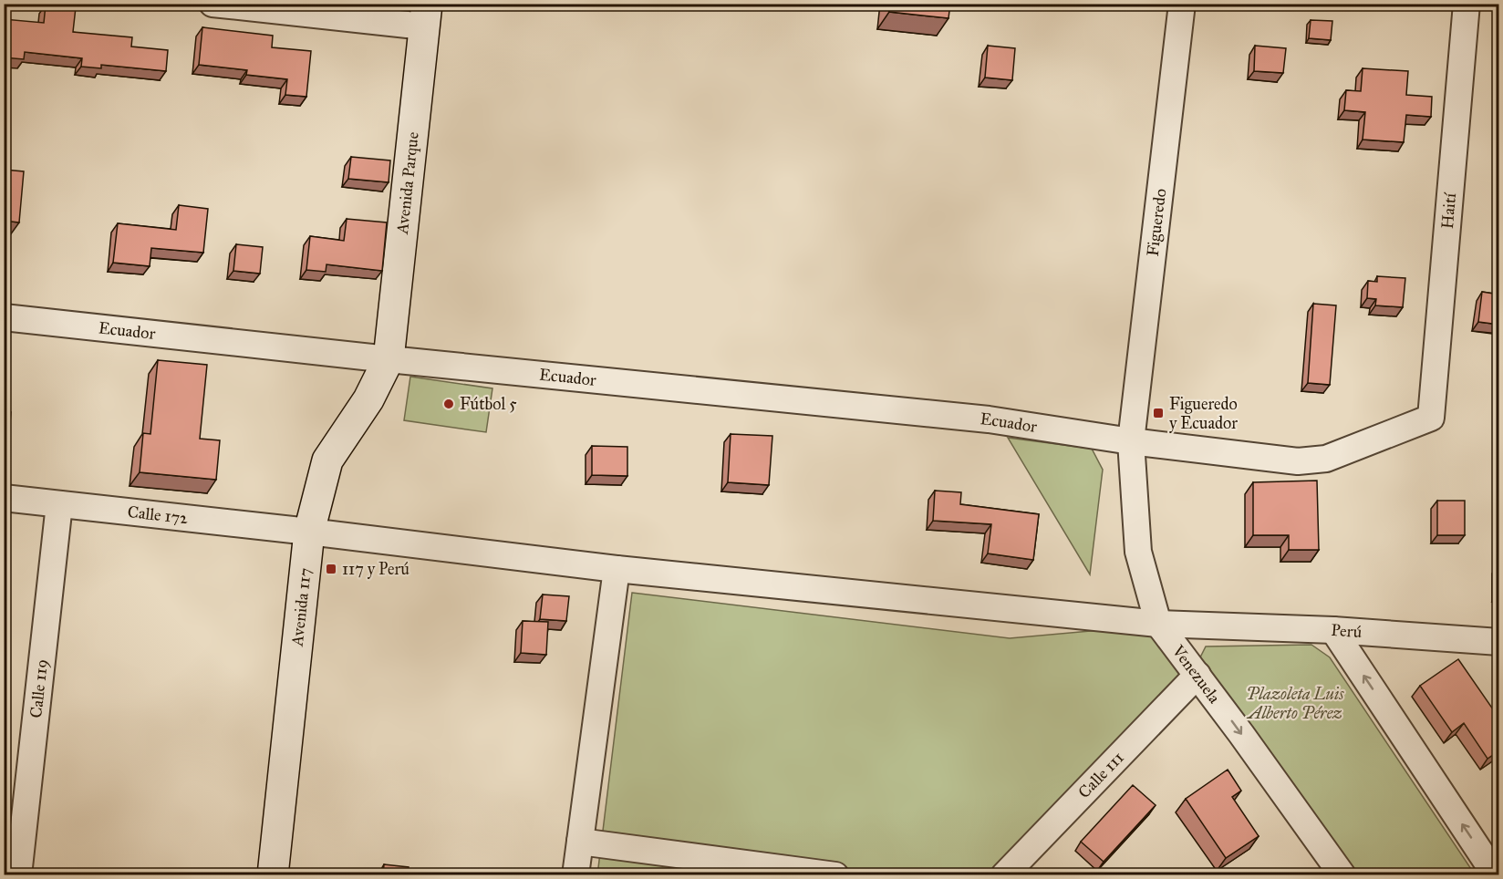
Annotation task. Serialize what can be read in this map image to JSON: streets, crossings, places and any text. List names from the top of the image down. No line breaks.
{"streets":{"street":["Avenida Parque","Haití","Figueredo","Ecuador","Calle 172","Avenida 117","Perú","Venezuela","Calle 119","Calle 111"]},"crossings":[["Avenida Parque","Ecuador"],["Avenida Parque","Avenida 117"],["Haití","Ecuador"],["Figueredo","Ecuador"],["Figueredo","Venezuela"],["Ecuador","Avenida 117"],["Ecuador","Venezuela"],["Calle 172","Avenida 117"],["Calle 172","Perú"],["Calle 172","Calle 119"],["Perú","Venezuela"],["Venezuela","Calle 111"]],"parks":["Plazoleta Luis Alberto Pérez"],"places":{"other":["Fútbol 5"],"transit":["Figueredo y Ecuador","117 y Perú"]}}
